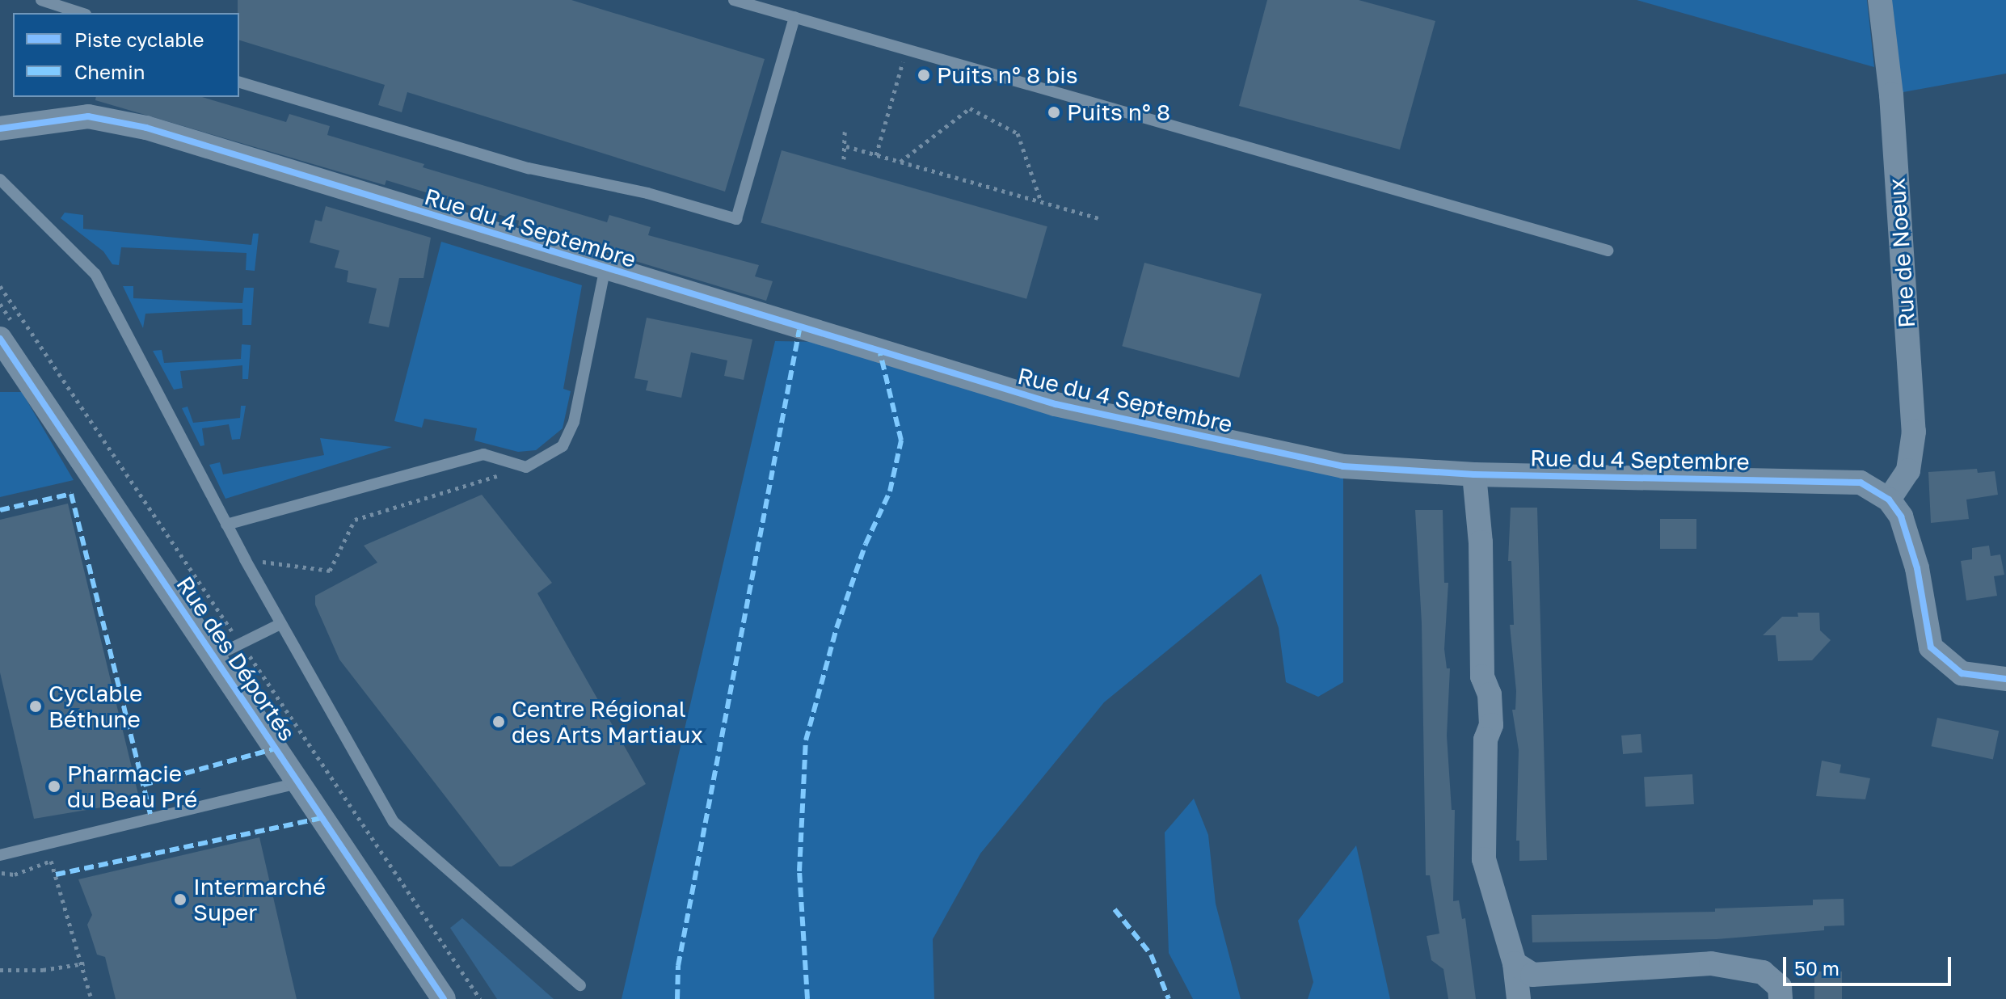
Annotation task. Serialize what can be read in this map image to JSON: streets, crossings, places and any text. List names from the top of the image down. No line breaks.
{"streets":{"street":["Rue du 4 Septembre","Rue de Noeux","Rue des Déportés"]},"crossings":[["Rue du 4 Septembre","Rue de Noeux"]],"places":["Puits n° 8 bis","Puits n° 8","Cyclable Béthune","Centre Régional des Arts Martiaux","Pharmacie du Beau Pré","Intermarché Super"],"legend":["Piste cyclable","Chemin"],"scale_bar":"50 m"}
